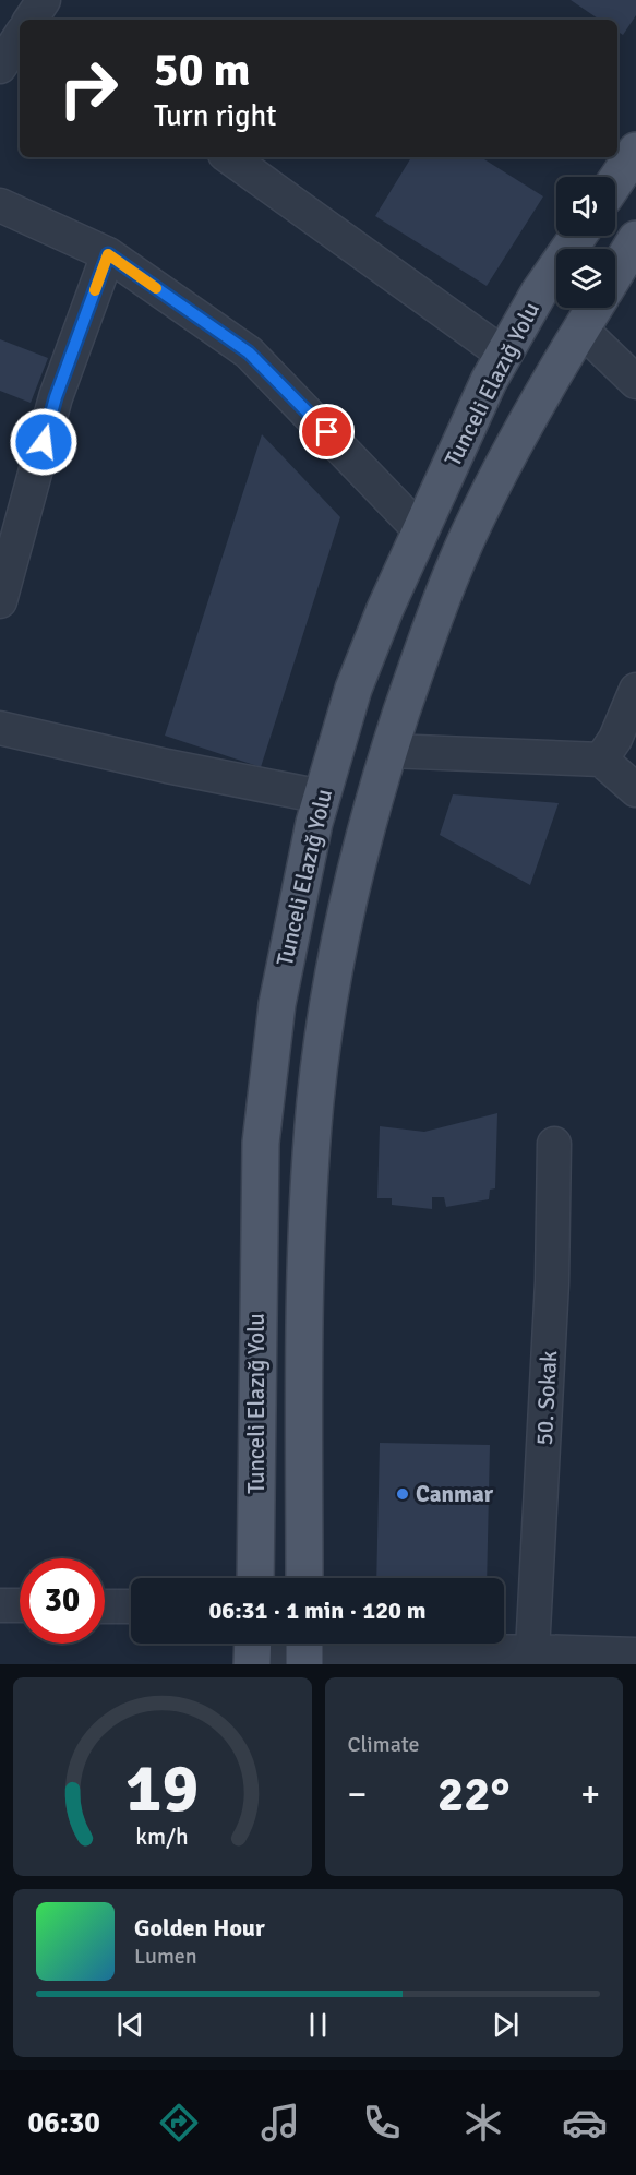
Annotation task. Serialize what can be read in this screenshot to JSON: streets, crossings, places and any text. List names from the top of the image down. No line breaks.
{"streets":{"main road":["Tunceli Elazığ Yolu"],"street":["50. Sokak"]},"places":["Canmar"],"page":{"turn":["50 m","Turn right"],"limit":"30","trip":"06:31 · 1 min · 120 m","tile":"Climate","heat":["−","22°","+"],"song":["Golden Hour","Lumen"],"tabs":"06:30","gauge":["19","km/h"]}}
